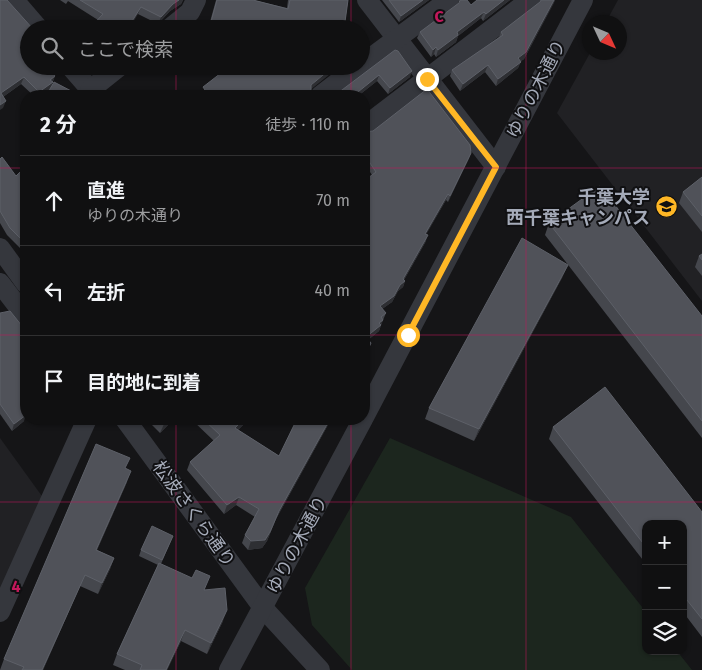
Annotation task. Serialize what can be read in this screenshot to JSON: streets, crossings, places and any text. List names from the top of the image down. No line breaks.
{"streets":{"street":["ゆりの木通り","松波さくら通り"]},"crossings":[["ゆりの木通り","松波さくら通り"]],"places":{"school or university":["千葉大学 西千葉キャンパス"]},"north":"bottom right","page":{"search":"ここで検索","heading":["2 分","徒歩 · 110 m"],"list":[["直進","ゆりの木通り","70 m"],["左折","40 m"],"目的地に到着"],"map_buttons":["+","−"]},"grid":{"columns":["C"],"rows":["4"]}}
